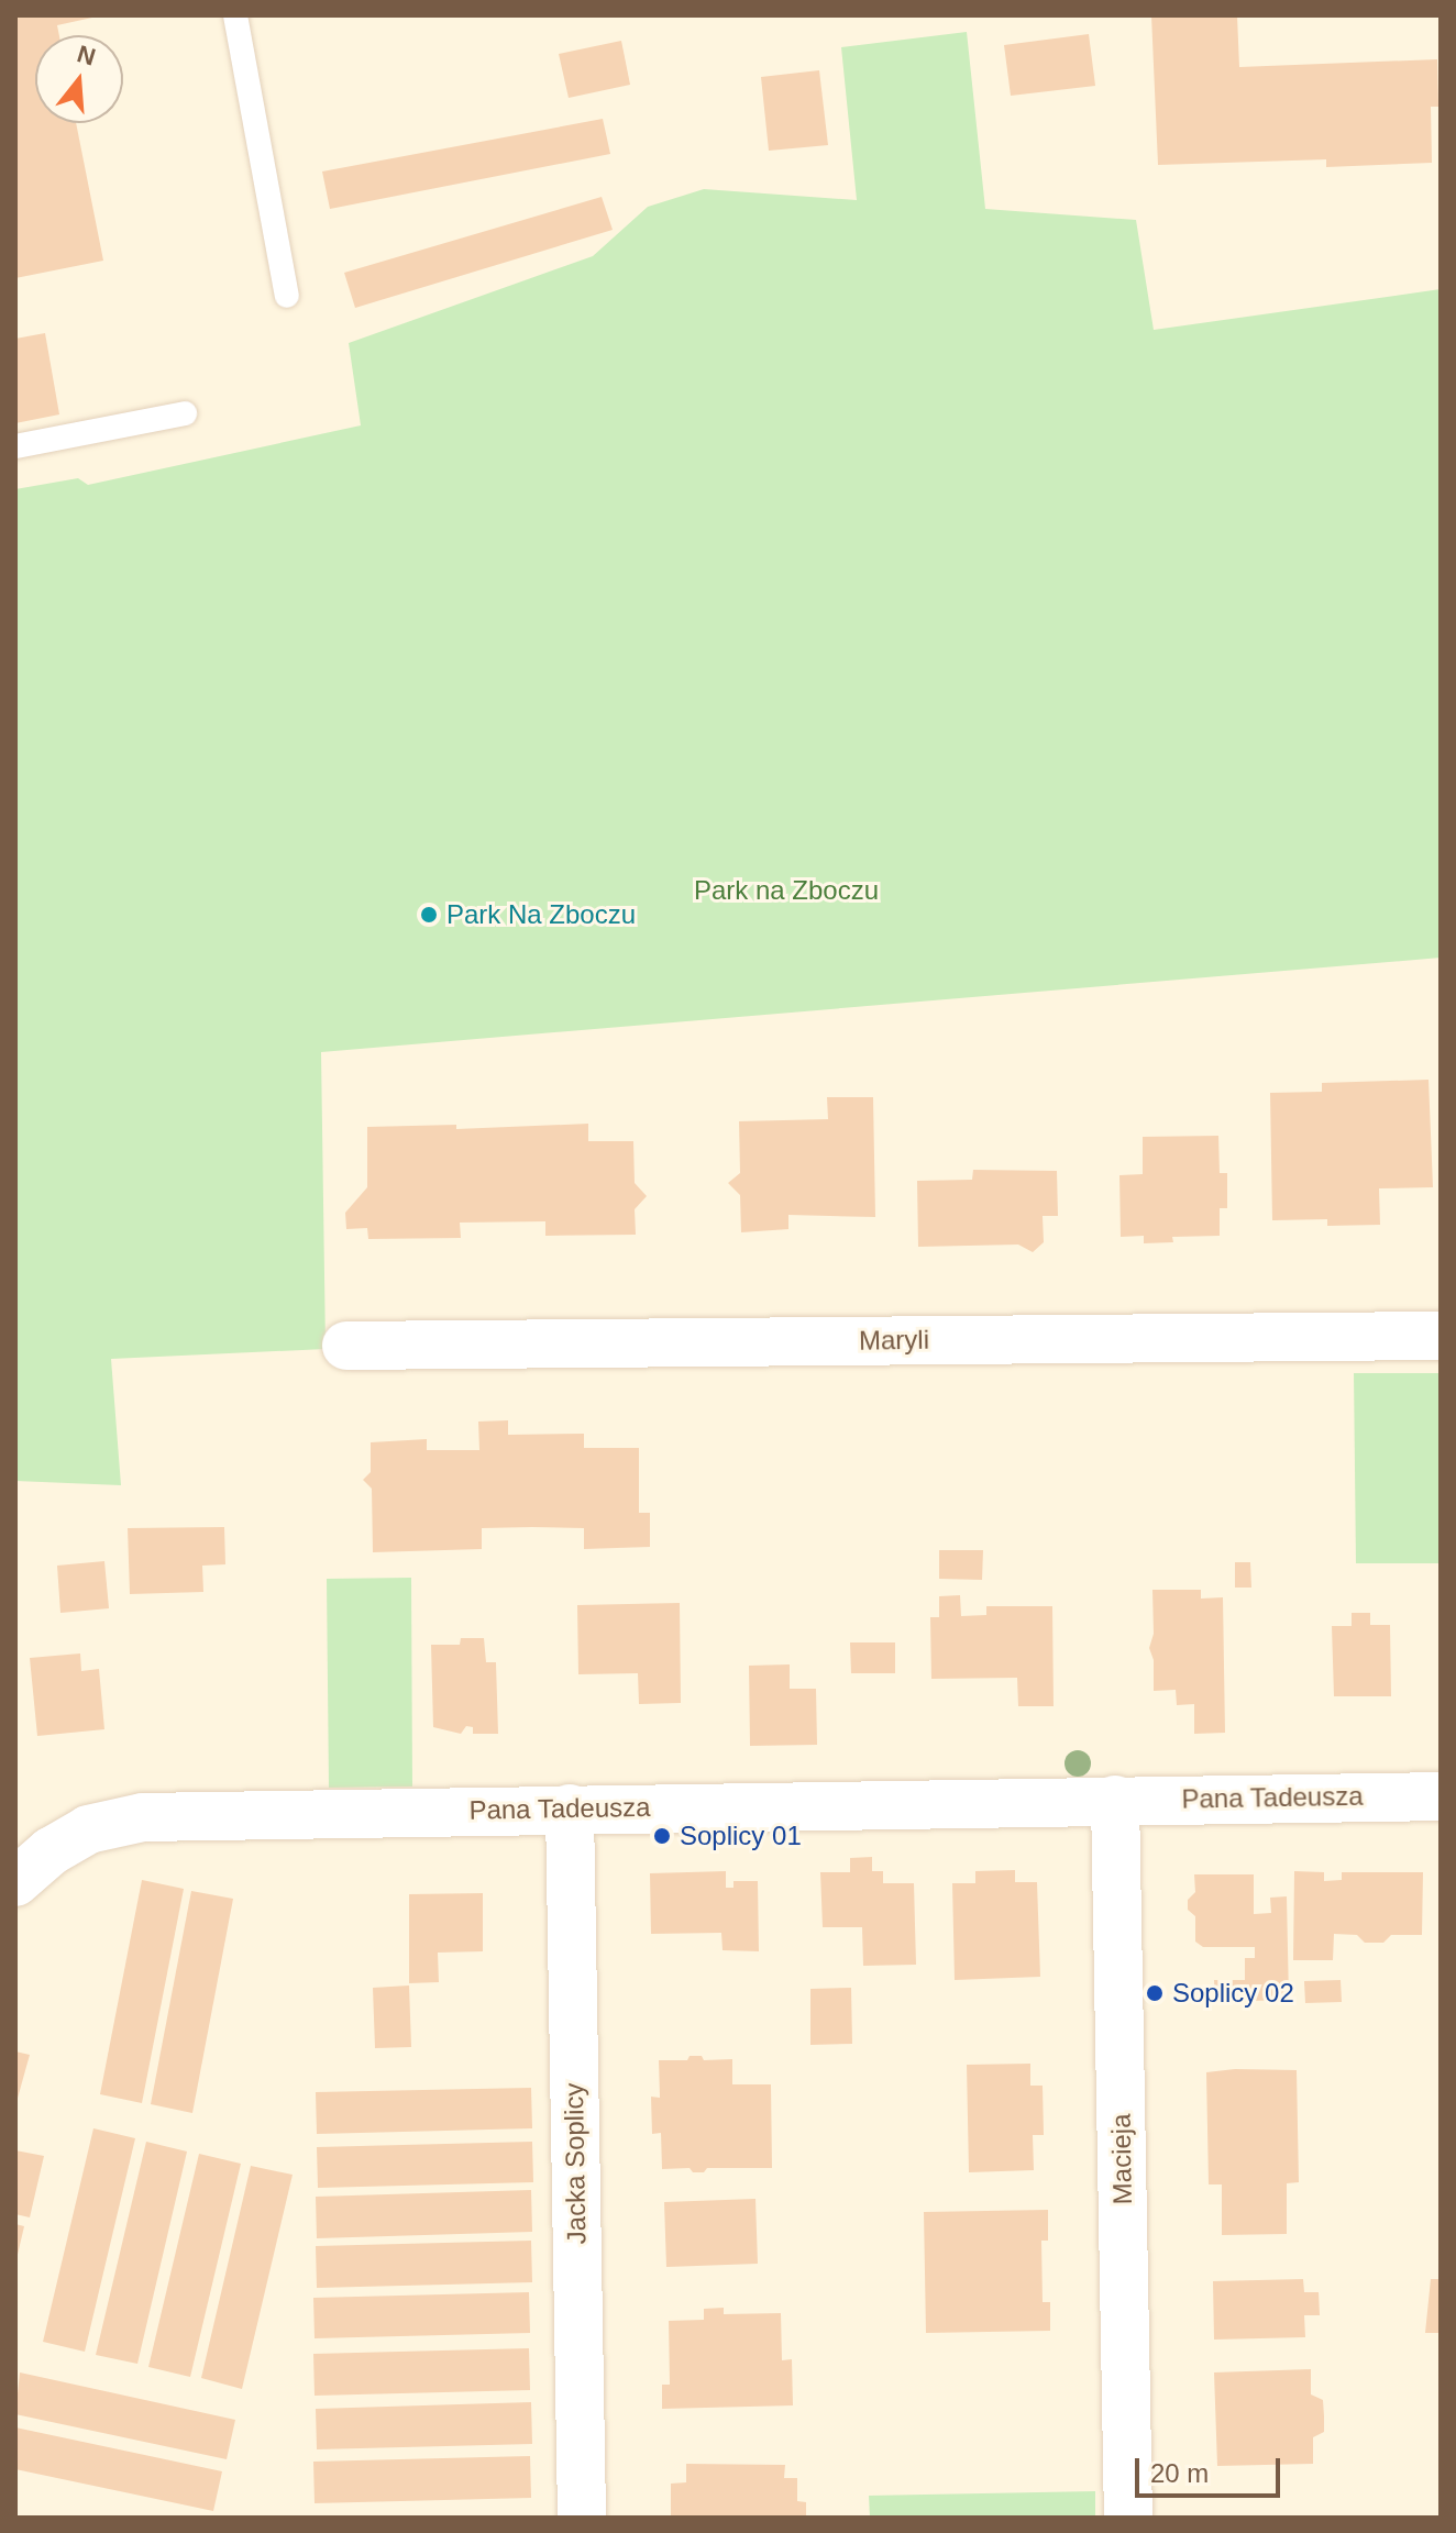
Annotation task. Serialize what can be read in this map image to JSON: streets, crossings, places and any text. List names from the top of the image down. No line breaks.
{"streets":{"street":["Maryli","Pana Tadeusza","Macieja","Jacka Soplicy"]},"crossings":[["Pana Tadeusza","Macieja"],["Pana Tadeusza","Jacka Soplicy"]],"parks":["Park na Zboczu"],"places":["Park Na Zboczu","Soplicy 01","Soplicy 02"],"scale_bar":"20 m","north":"top"}
